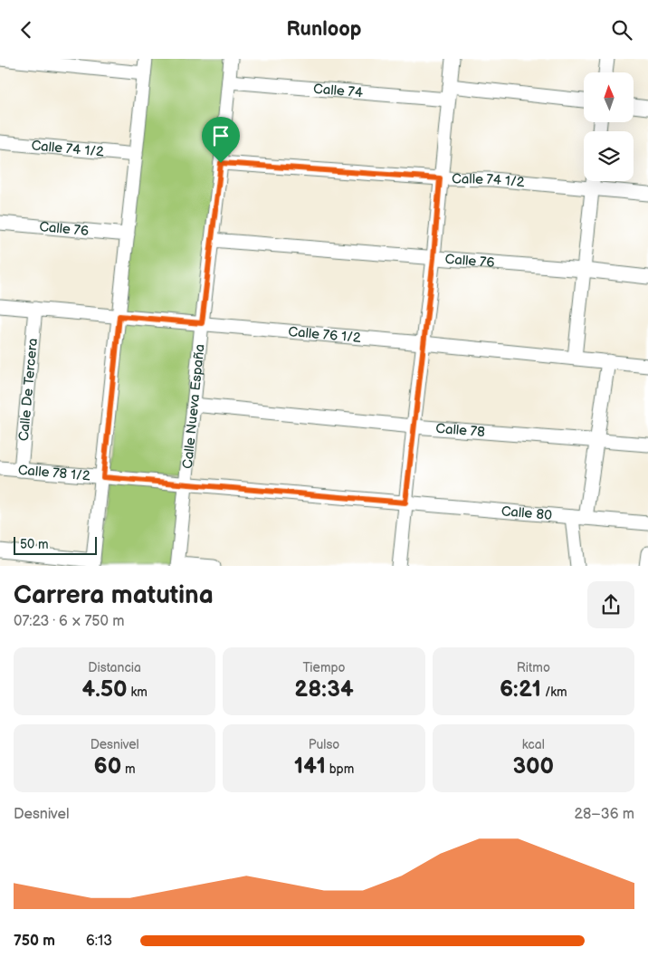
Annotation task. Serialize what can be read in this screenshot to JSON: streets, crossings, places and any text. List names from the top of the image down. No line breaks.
{"streets":{"street":["Calle 74","Calle 74 1/2","Calle 76","Calle 76 1/2","Calle De Tercera","Calle Nueva España","Calle 78","Calle 78 1/2","Calle 80"]},"crossings":[["Calle 74","Calle Nueva España"],["Calle 74 1/2","Calle Nueva España"],["Calle 76","Calle Nueva España"],["Calle 76 1/2","Calle De Tercera"],["Calle 76 1/2","Calle Nueva España"],["Calle De Tercera","Calle 78 1/2"],["Calle Nueva España","Calle 78"],["Calle Nueva España","Calle 78 1/2"],["Calle 78 1/2","Calle 80"]],"scale_bar":"50 m","north":"top","page":{"header":"Runloop","scale":"50 m","heading":["Carrera matutina","07:23 · 6 × 750 m"],"stats":[["Distancia","4.50 km"],["Tiempo","28:34"],["Ritmo","6:21 /km"],["Desnivel","60 m"],["Pulso","141 bpm"],["kcal","300"]],"chart":["Desnivel","28–36 m"],"list":[{"name":"750 m","note":"6:13"}]}}
